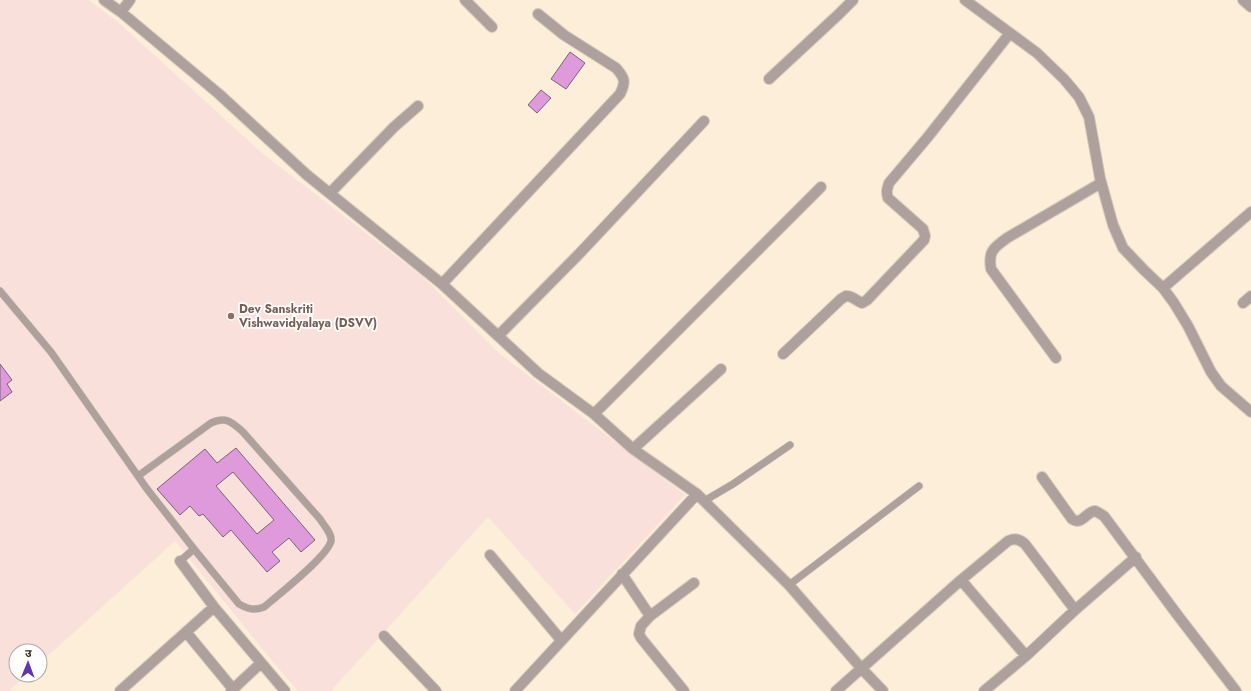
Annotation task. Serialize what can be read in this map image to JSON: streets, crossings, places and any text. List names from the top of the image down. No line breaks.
{"places":["Dev Sanskriti Vishwavidyalaya (DSVV)"],"north":"top"}
